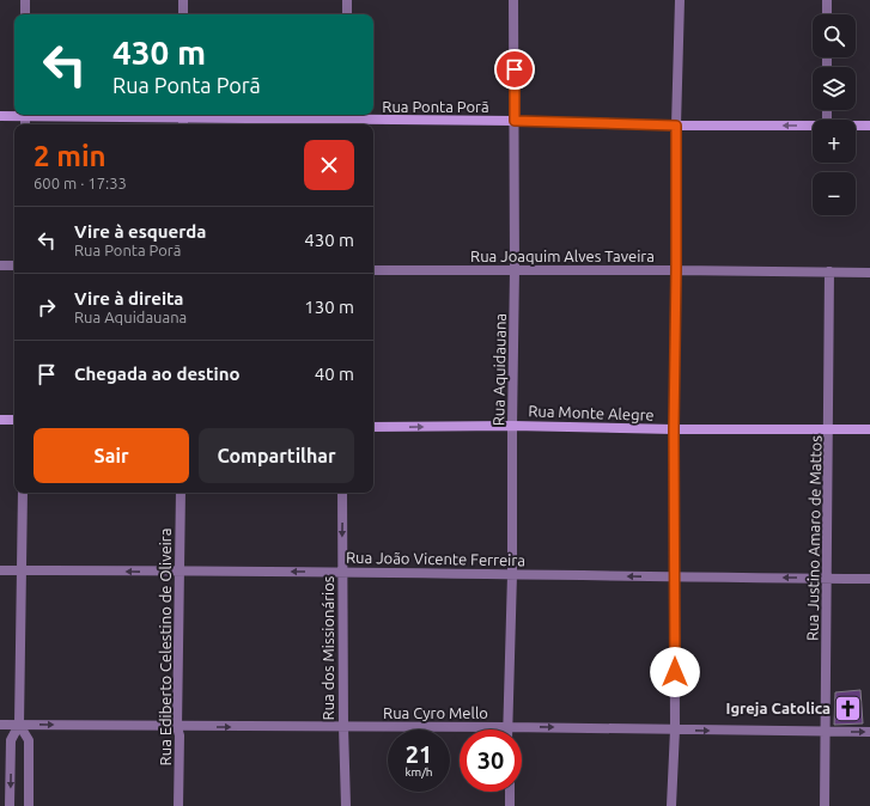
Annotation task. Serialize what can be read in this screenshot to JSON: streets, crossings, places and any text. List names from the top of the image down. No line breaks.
{"streets":{"street":["Rua Ponta Porã","Rua Joaquim Alves Taveira","Rua Aquidauana","Rua Monte Alegre","Rua Justino Amaro de Mattos","Rua João Vicente Ferreira","Rua Ediberto Celestino de Oliveira","Rua dos Missionários","Rua Cyro Mello"]},"crossings":[["Rua Ponta Porã","Rua Aquidauana"],["Rua Joaquim Alves Taveira","Rua Aquidauana"],["Rua Joaquim Alves Taveira","Rua Justino Amaro de Mattos"],["Rua Aquidauana","Rua Monte Alegre"],["Rua Aquidauana","Rua João Vicente Ferreira"],["Rua Aquidauana","Rua Cyro Mello"],["Rua Monte Alegre","Rua Justino Amaro de Mattos"],["Rua Justino Amaro de Mattos","Rua João Vicente Ferreira"],["Rua Justino Amaro de Mattos","Rua Cyro Mello"],["Rua João Vicente Ferreira","Rua Ediberto Celestino de Oliveira"],["Rua João Vicente Ferreira","Rua dos Missionários"],["Rua Ediberto Celestino de Oliveira","Rua Cyro Mello"],["Rua dos Missionários","Rua Cyro Mello"]],"one_way":["Rua João Vicente Ferreira","Rua Cyro Mello"],"places":{"church":["Igreja Catolica"]},"page":{"map_buttons":["+","−"],"turn":["430 m","Rua Ponta Porã"],"heading":["2 min","600 m · 17:33"],"list":[{"name":"Vire à esquerda","note":"Rua Ponta Porã","value":"430 m"},{"name":"Vire à direita","note":"Rua Aquidauana","value":"130 m"},{"name":"Chegada ao destino","value":"40 m"}],"buttons":["Sair","Compartilhar"],"speed":"21 km/h","limit":"30"}}
